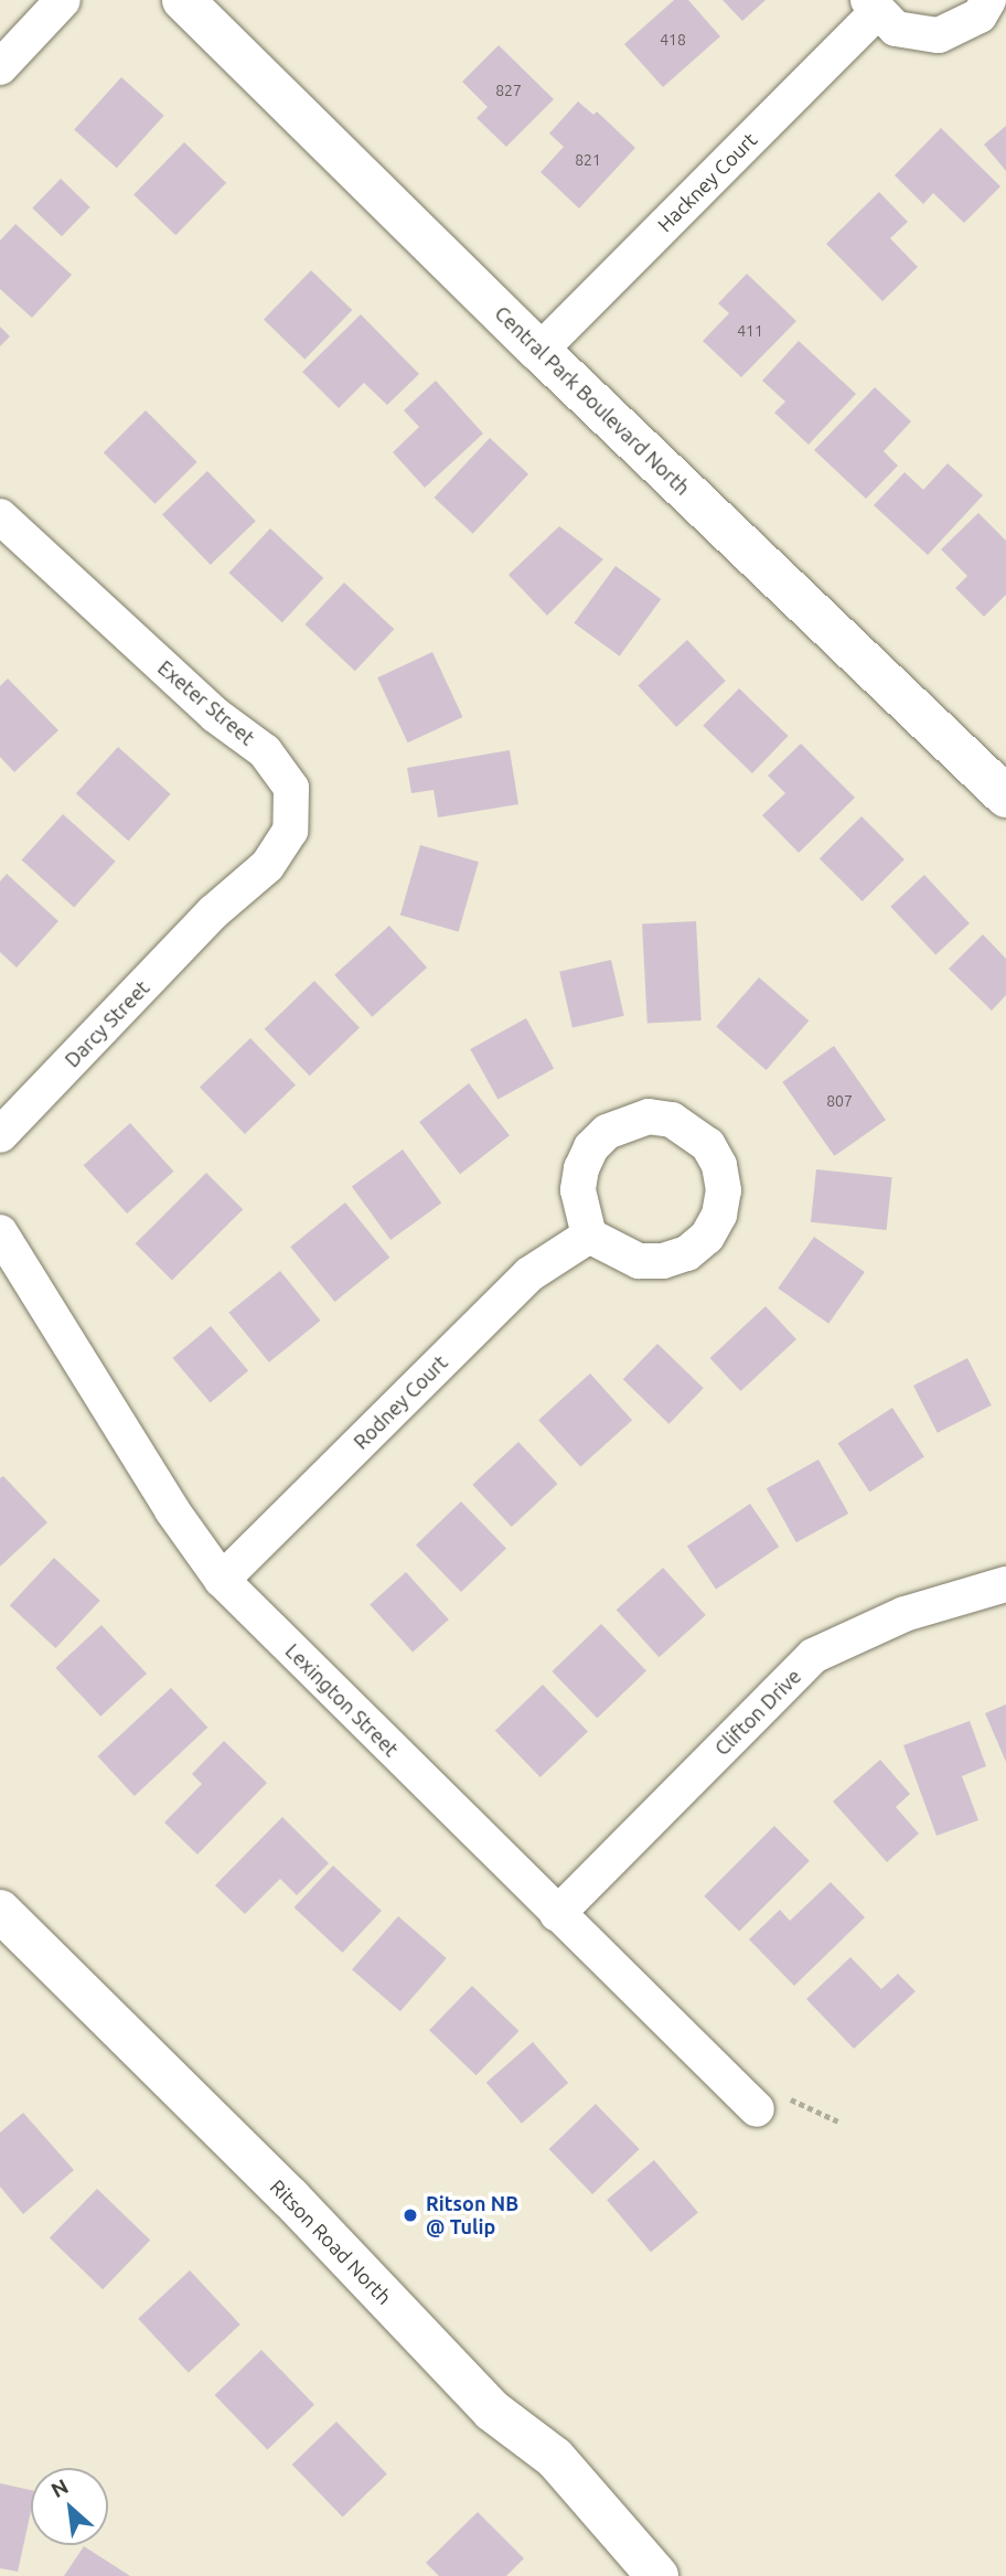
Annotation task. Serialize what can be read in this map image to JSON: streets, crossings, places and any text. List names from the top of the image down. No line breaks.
{"streets":{"street":["Hackney Court","Central Park Boulevard North","Exeter Street","Darcy Street","Rodney Court","Lexington Street","Clifton Drive","Ritson Road North"]},"crossings":[["Hackney Court","Central Park Boulevard North"],["Exeter Street","Darcy Street"],["Rodney Court","Lexington Street"],["Lexington Street","Clifton Drive"]],"places":["Ritson NB @ Tulip"],"house_numbers":["418","827","821","411","807"],"north":"top left"}
